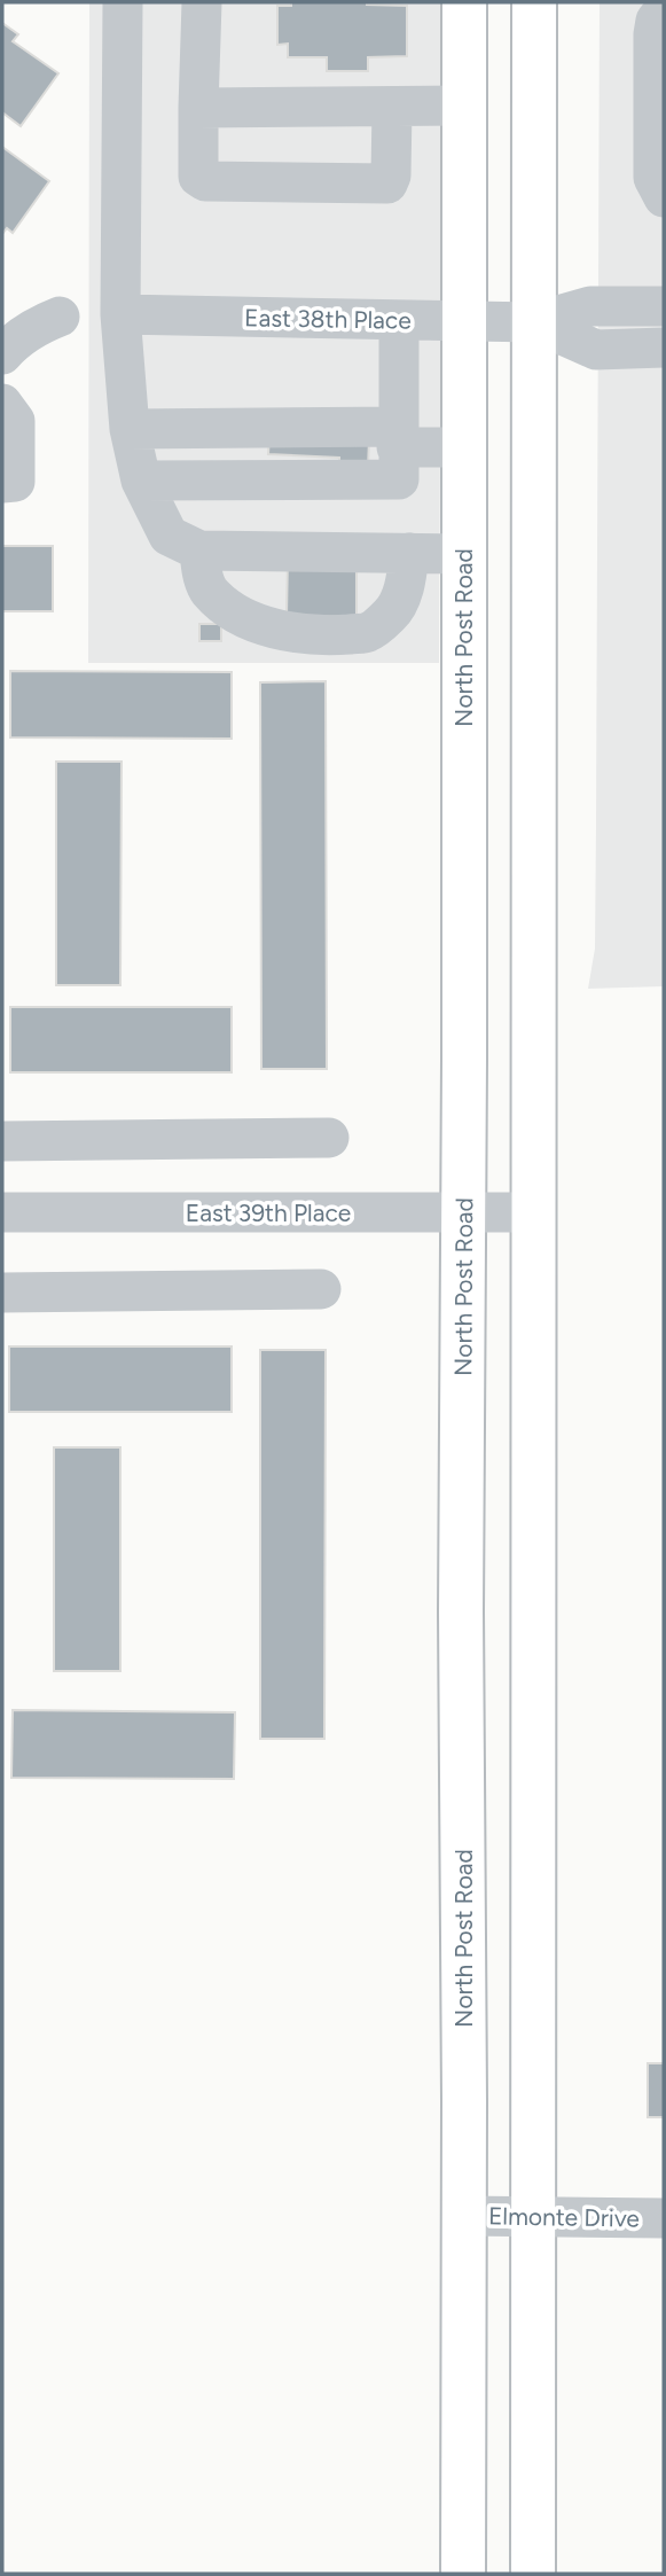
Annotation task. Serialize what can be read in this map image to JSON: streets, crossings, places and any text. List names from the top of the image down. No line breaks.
{"streets":{"main road":["North Post Road"],"street":["East 38th Place","East 39th Place","Elmonte Drive"]},"crossings":[["East 38th Place","North Post Road"],["North Post Road","East 39th Place"],["North Post Road","Elmonte Drive"]]}
